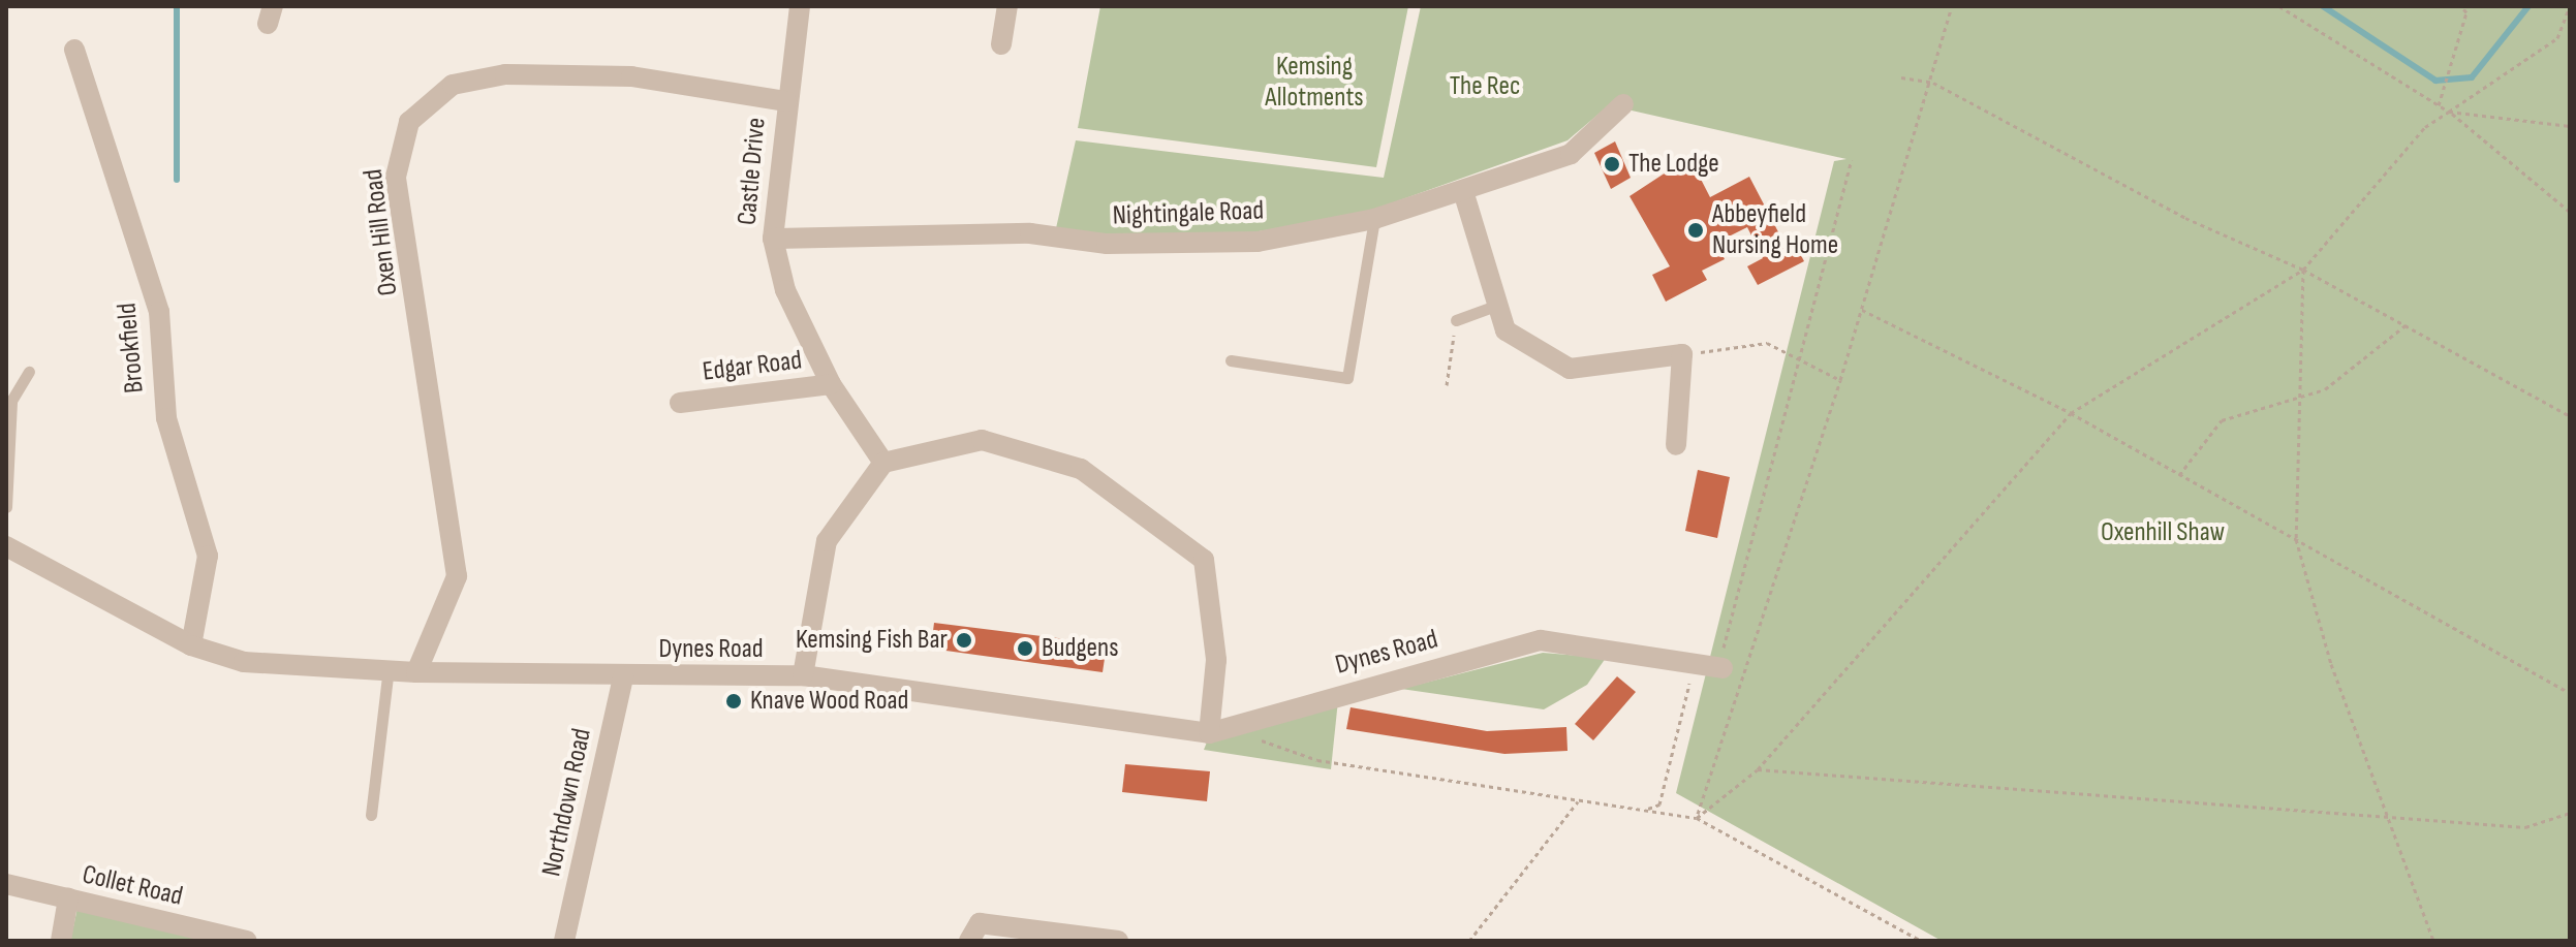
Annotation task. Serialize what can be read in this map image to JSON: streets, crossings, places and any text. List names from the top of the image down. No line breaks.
{"streets":{"street":["Castle Drive","Nightingale Road","Oxen Hill Road","Brookfield","Edgar Road","Dynes Road","Northdown Road","Collet Road"]},"crossings":[["Castle Drive","Nightingale Road"],["Castle Drive","Oxen Hill Road"],["Castle Drive","Edgar Road"],["Oxen Hill Road","Dynes Road"],["Brookfield","Dynes Road"],["Dynes Road","Northdown Road"]],"parks":["Kemsing Allotments","The Rec","Oxenhill Shaw"],"places":["The Lodge","Abbeyfield Nursing Home","Kemsing Fish Bar","Budgens","Knave Wood Road"]}
